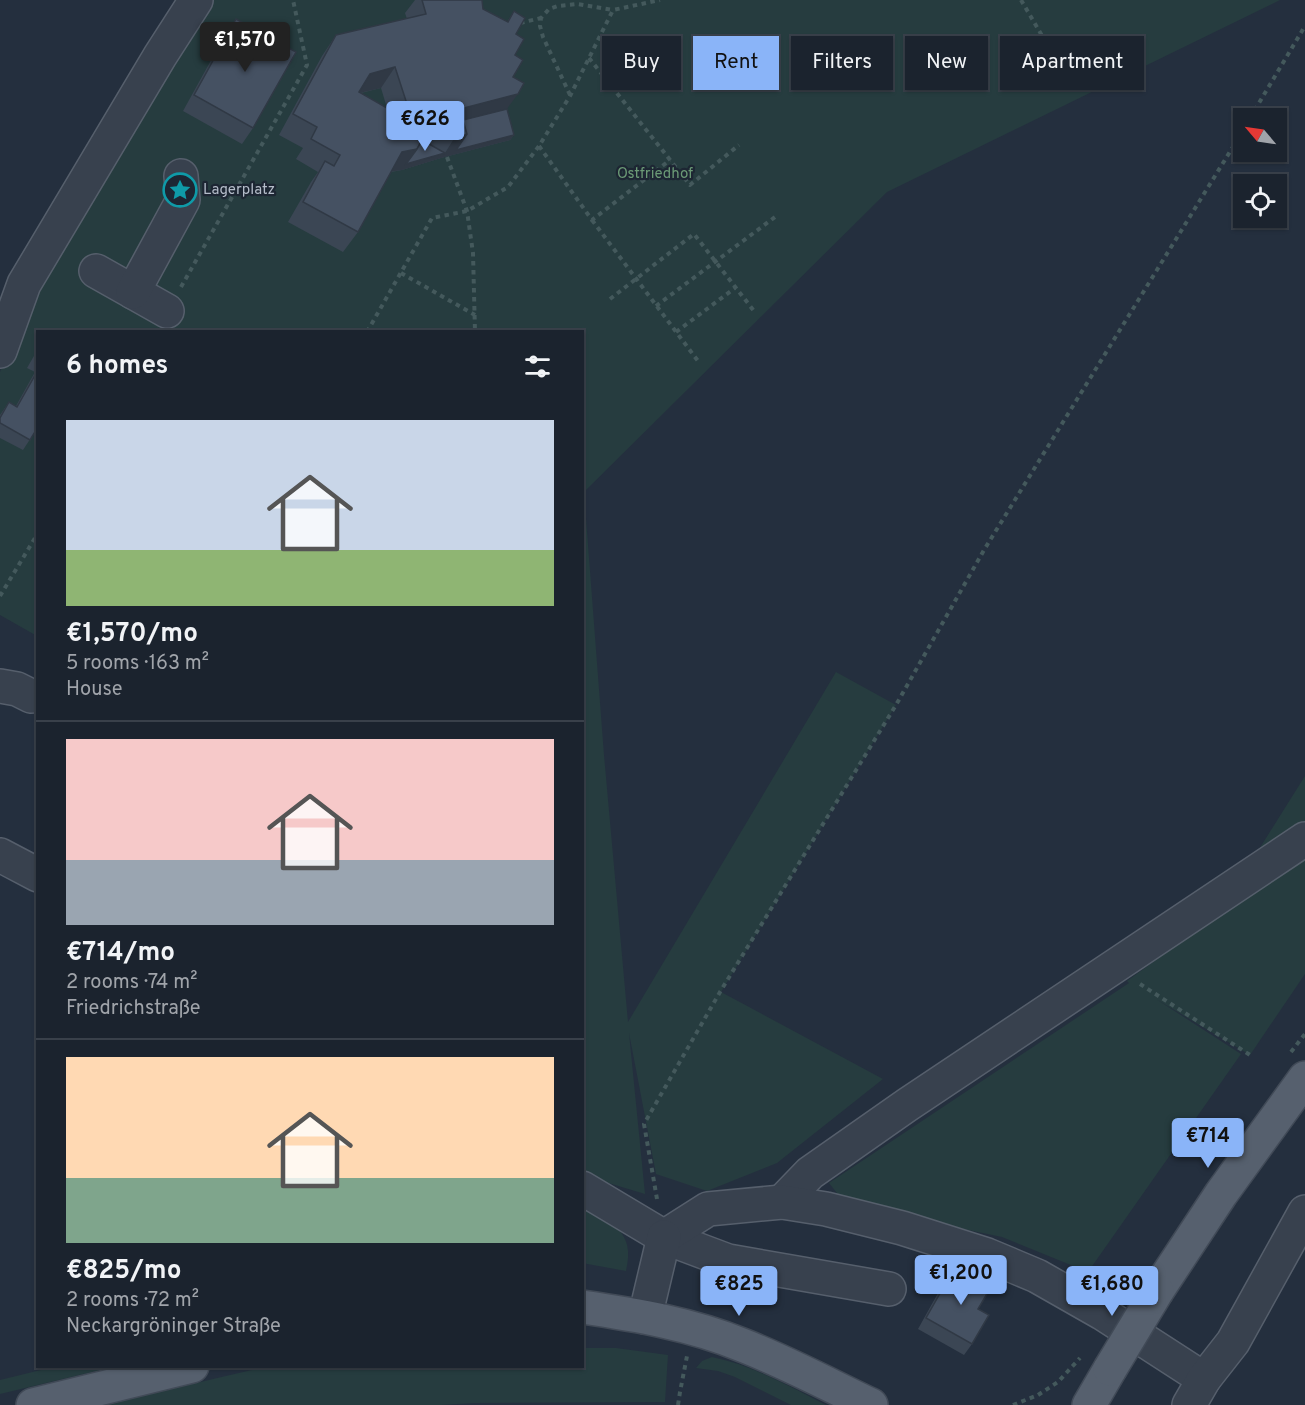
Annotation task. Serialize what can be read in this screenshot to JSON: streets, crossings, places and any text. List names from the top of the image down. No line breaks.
{"parks":["Ostfriedhof"],"places":{"place":["Lagerplatz"]},"north":"top left","page":{"price":["€1,570","€626","€714","€1,200","€825","€1,680"],"chip":["Buy","Rent","Filters","New","Apartment"],"heading":"6 homes","list":[{"name":"€1,570/mo","note":"5 rooms · 163 m² · House"},{"name":"€714/mo","note":"2 rooms · 74 m² · Friedrichstraße"},{"name":"€825/mo","note":"2 rooms · 72 m² · Neckargröninger Straße"}]}}
